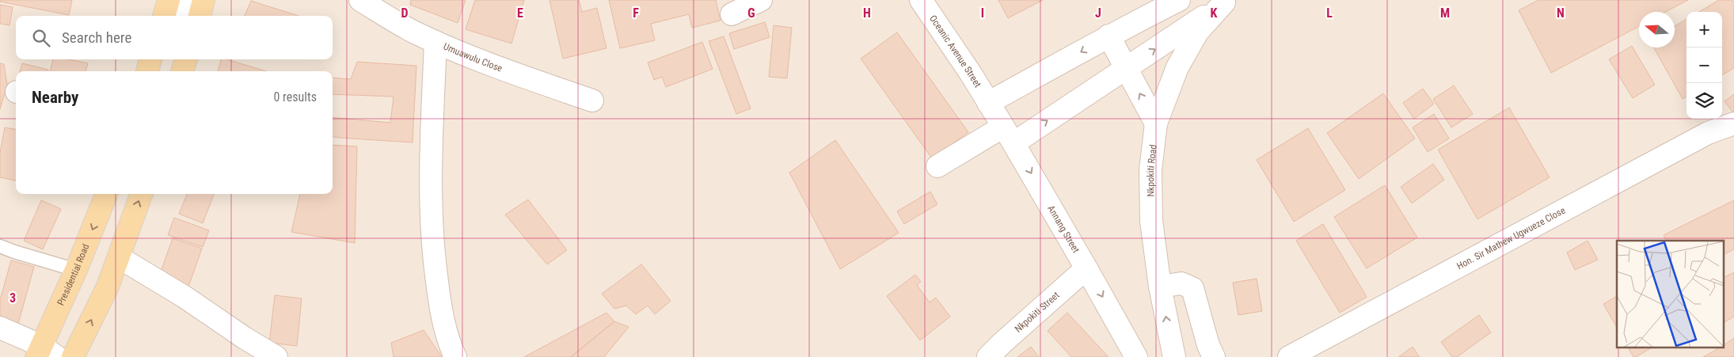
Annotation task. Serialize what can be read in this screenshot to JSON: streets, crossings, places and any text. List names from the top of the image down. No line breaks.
{"streets":{"main road":["Presidential Road"],"street":["Oceanic Avenue Street","Umuawulu Close","Nkpokiti Road","Annang Street","Hon. Sir Mathew Ugwueze Close","Nkpokiti Street"]},"crossings":[["Oceanic Avenue Street","Annang Street"],["Annang Street","Nkpokiti Street"]],"one_way":["Annang Street"],"north":"left","page":{"map_buttons":["+","−"],"search":"Search here","heading":["Nearby","0 results"]},"grid":{"columns":["D","E","F","G","H","I","J","K","L","M","N"],"rows":["3"]}}
